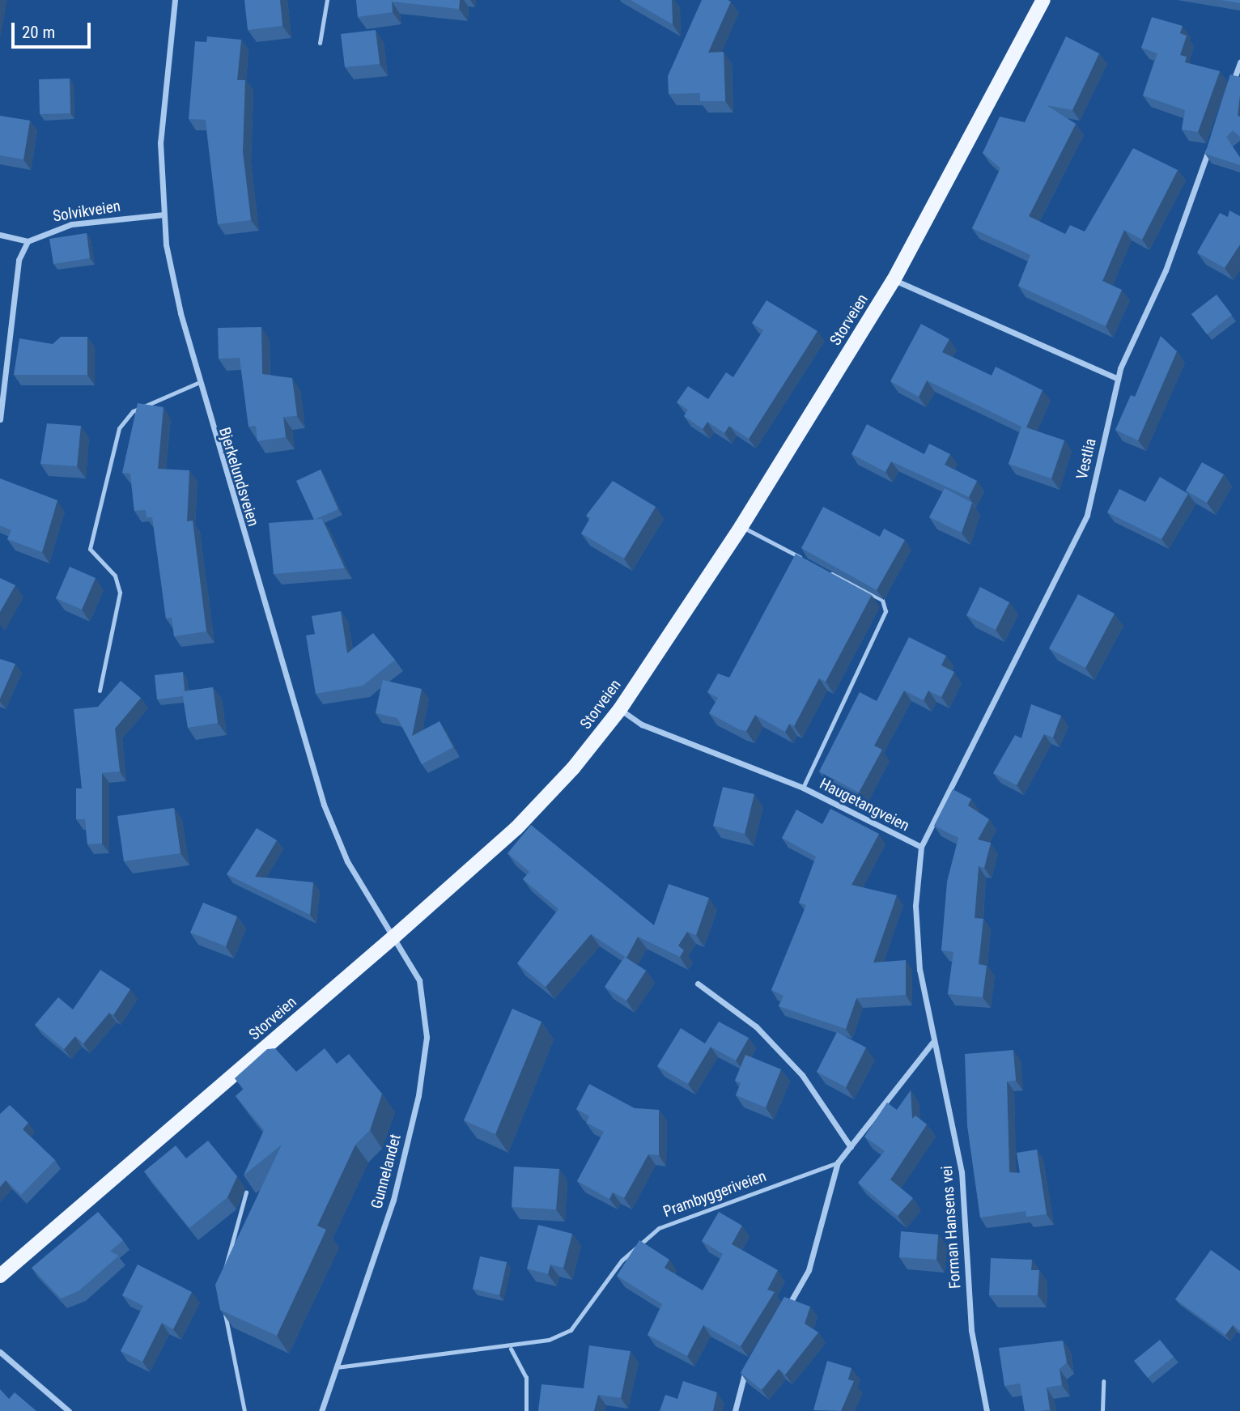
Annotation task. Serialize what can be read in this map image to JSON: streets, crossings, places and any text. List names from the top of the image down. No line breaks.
{"streets":{"main road":["Storveien"],"street":["Solvikveien","Vestlia","Bjerkelundsveien","Haugetangveien","Gunnelandet","Forman Hansens vei"],"lane":["Prambyggeriveien"]},"crossings":[["Solvikveien","Bjerkelundsveien"],["Storveien","Bjerkelundsveien"],["Storveien","Haugetangveien"],["Storveien","Gunnelandet"],["Vestlia","Haugetangveien"],["Bjerkelundsveien","Gunnelandet"],["Haugetangveien","Forman Hansens vei"],["Gunnelandet","Prambyggeriveien"]],"scale_bar":"20 m"}
